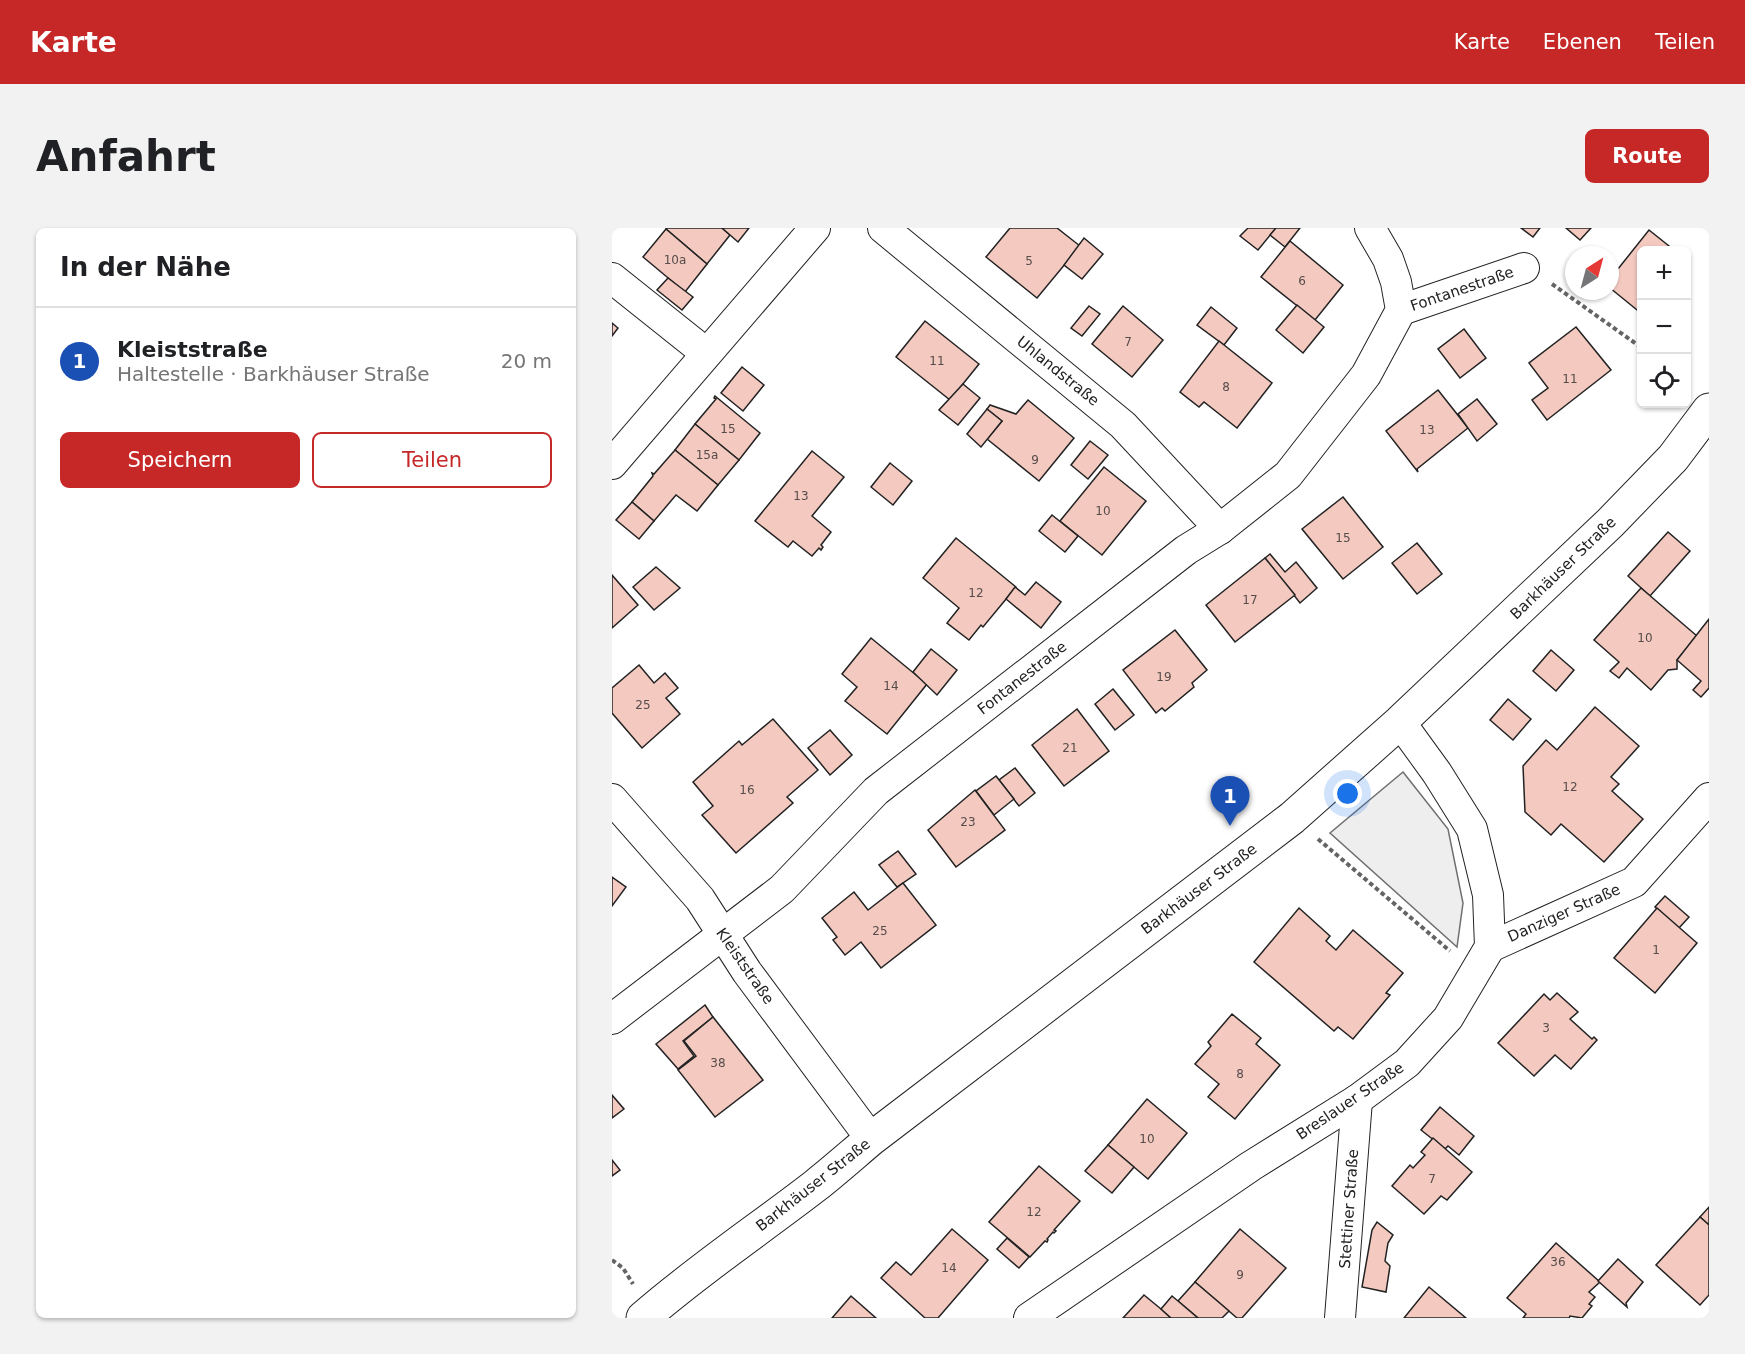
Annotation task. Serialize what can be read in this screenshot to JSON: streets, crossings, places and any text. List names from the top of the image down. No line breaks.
{"streets":{"street":["Fontanestraße","Uhlandstraße","Barkhäuser Straße","Danziger Straße","Kleiststraße","Breslauer Straße","Stettiner Straße"]},"crossings":[["Fontanestraße","Uhlandstraße"],["Fontanestraße","Kleiststraße"],["Barkhäuser Straße","Kleiststraße"],["Danziger Straße","Breslauer Straße"],["Breslauer Straße","Stettiner Straße"]],"house_numbers":["10a","5","6","7","11","11","8","15","13","15a","9","13","10","15","12","17","10","19","14","25","21","12","16","23","25","1","3","38","8","10","7","12","36","14","9"],"north":"top right","page":{"header":"Karte","nav":["Karte","Ebenen","Teilen"],"buttons":["Route",["Speichern","Teilen"]],"title":"Anfahrt","heading":"In der Nähe","map_buttons":["+","−"],"list":[{"mark":"1","name":"Kleiststraße","note":"Haltestelle · Barkhäuser Straße","value":"20 m"}],"pins":"1"}}
